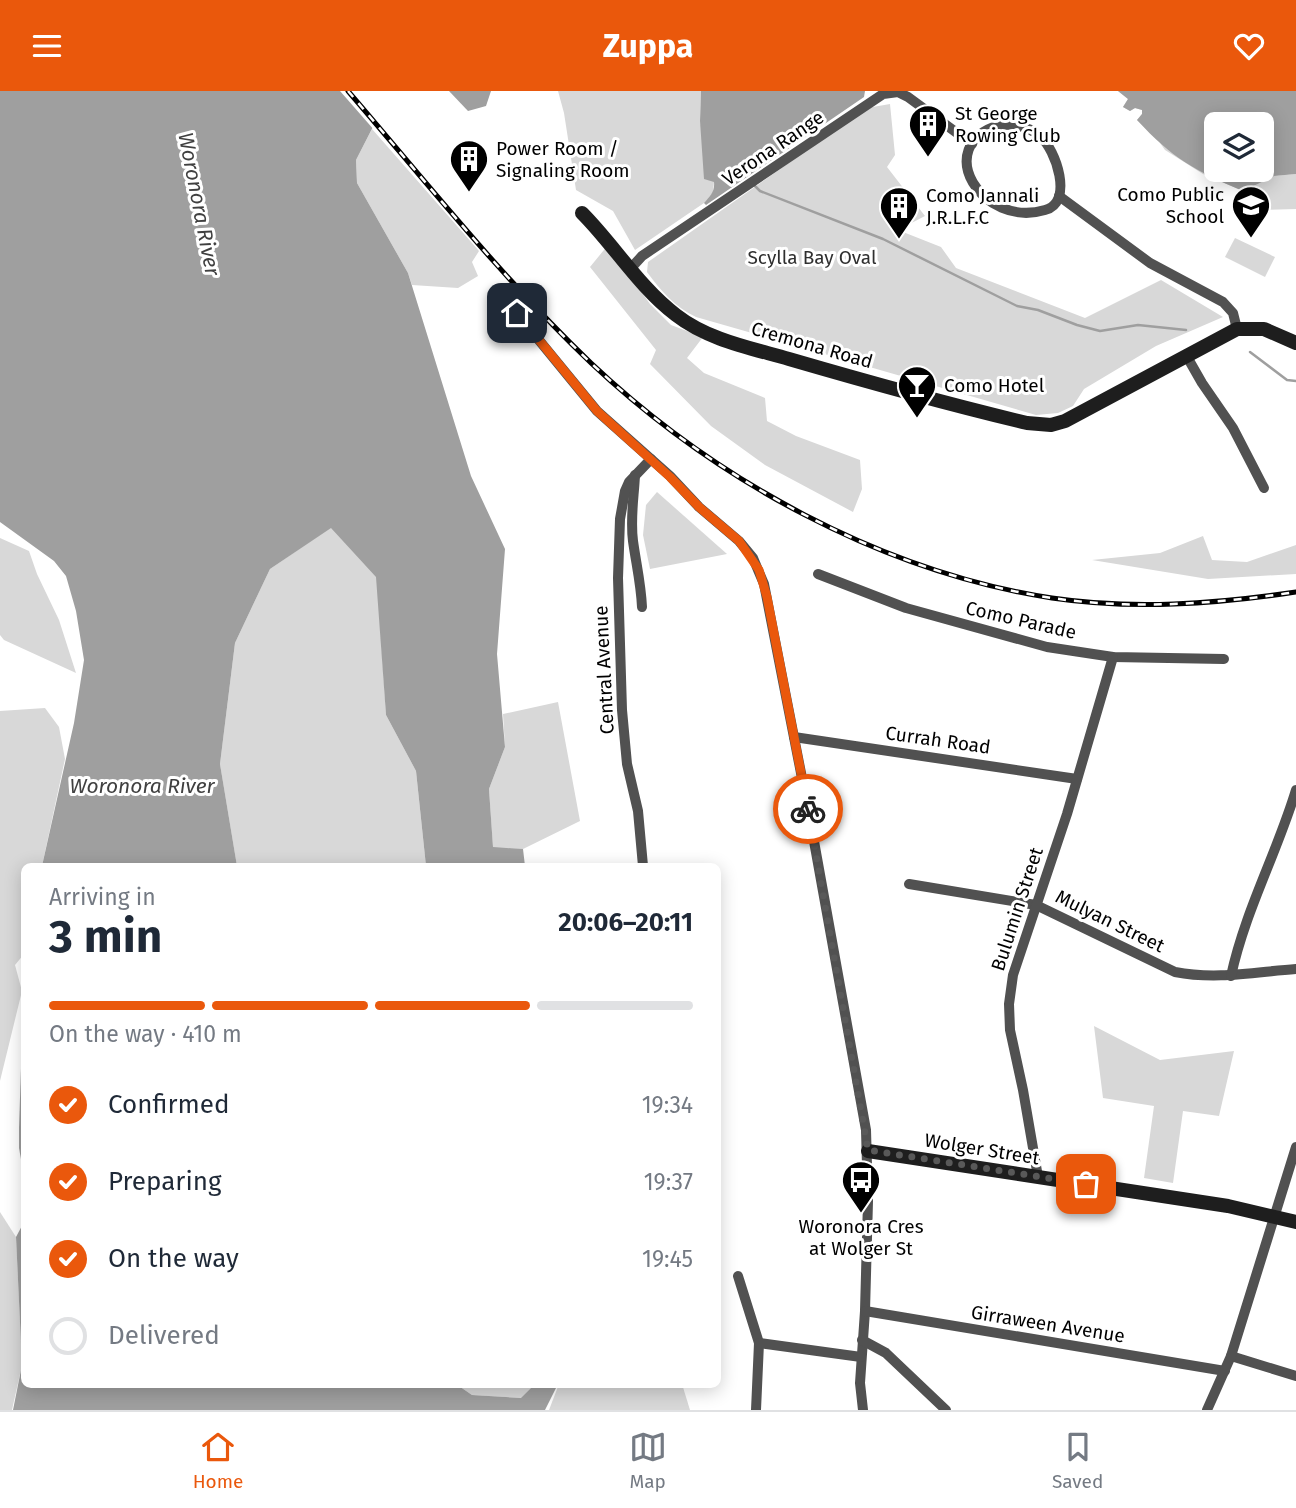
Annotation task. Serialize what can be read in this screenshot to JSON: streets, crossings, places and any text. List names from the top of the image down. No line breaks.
{"streets":{"street":["Verona Range","Cremona Road","Como Parade","Central Avenue","Currah Road","Bulumin Street","Mulyan Street","Wolger Street","Girraween Avenue"]},"crossings":[["Verona Range","Cremona Road"],["Como Parade","Bulumin Street"],["Currah Road","Bulumin Street"],["Bulumin Street","Mulyan Street"],["Bulumin Street","Wolger Street"]],"water":["Woronora River"],"parks":["Scylla Bay Oval"],"places":{"building":["St George Rowing Club","Power Room / Signaling Room","Como Jannali J.R.L.F.C"],"school or university":["Como Public School"],"bar":["Como Hotel"],"bus stop":["Woronora Cres at Wolger St"]},"page":{"header":"Zuppa","heading":["3 min","Arriving in","20:06–20:11"],"bar":"On the way · 410 m","list":[["Confirmed","19:34"],["Preparing","19:37"],["On the way","19:45"],"Delivered"],"tabs":["Home","Map","Saved"]}}
